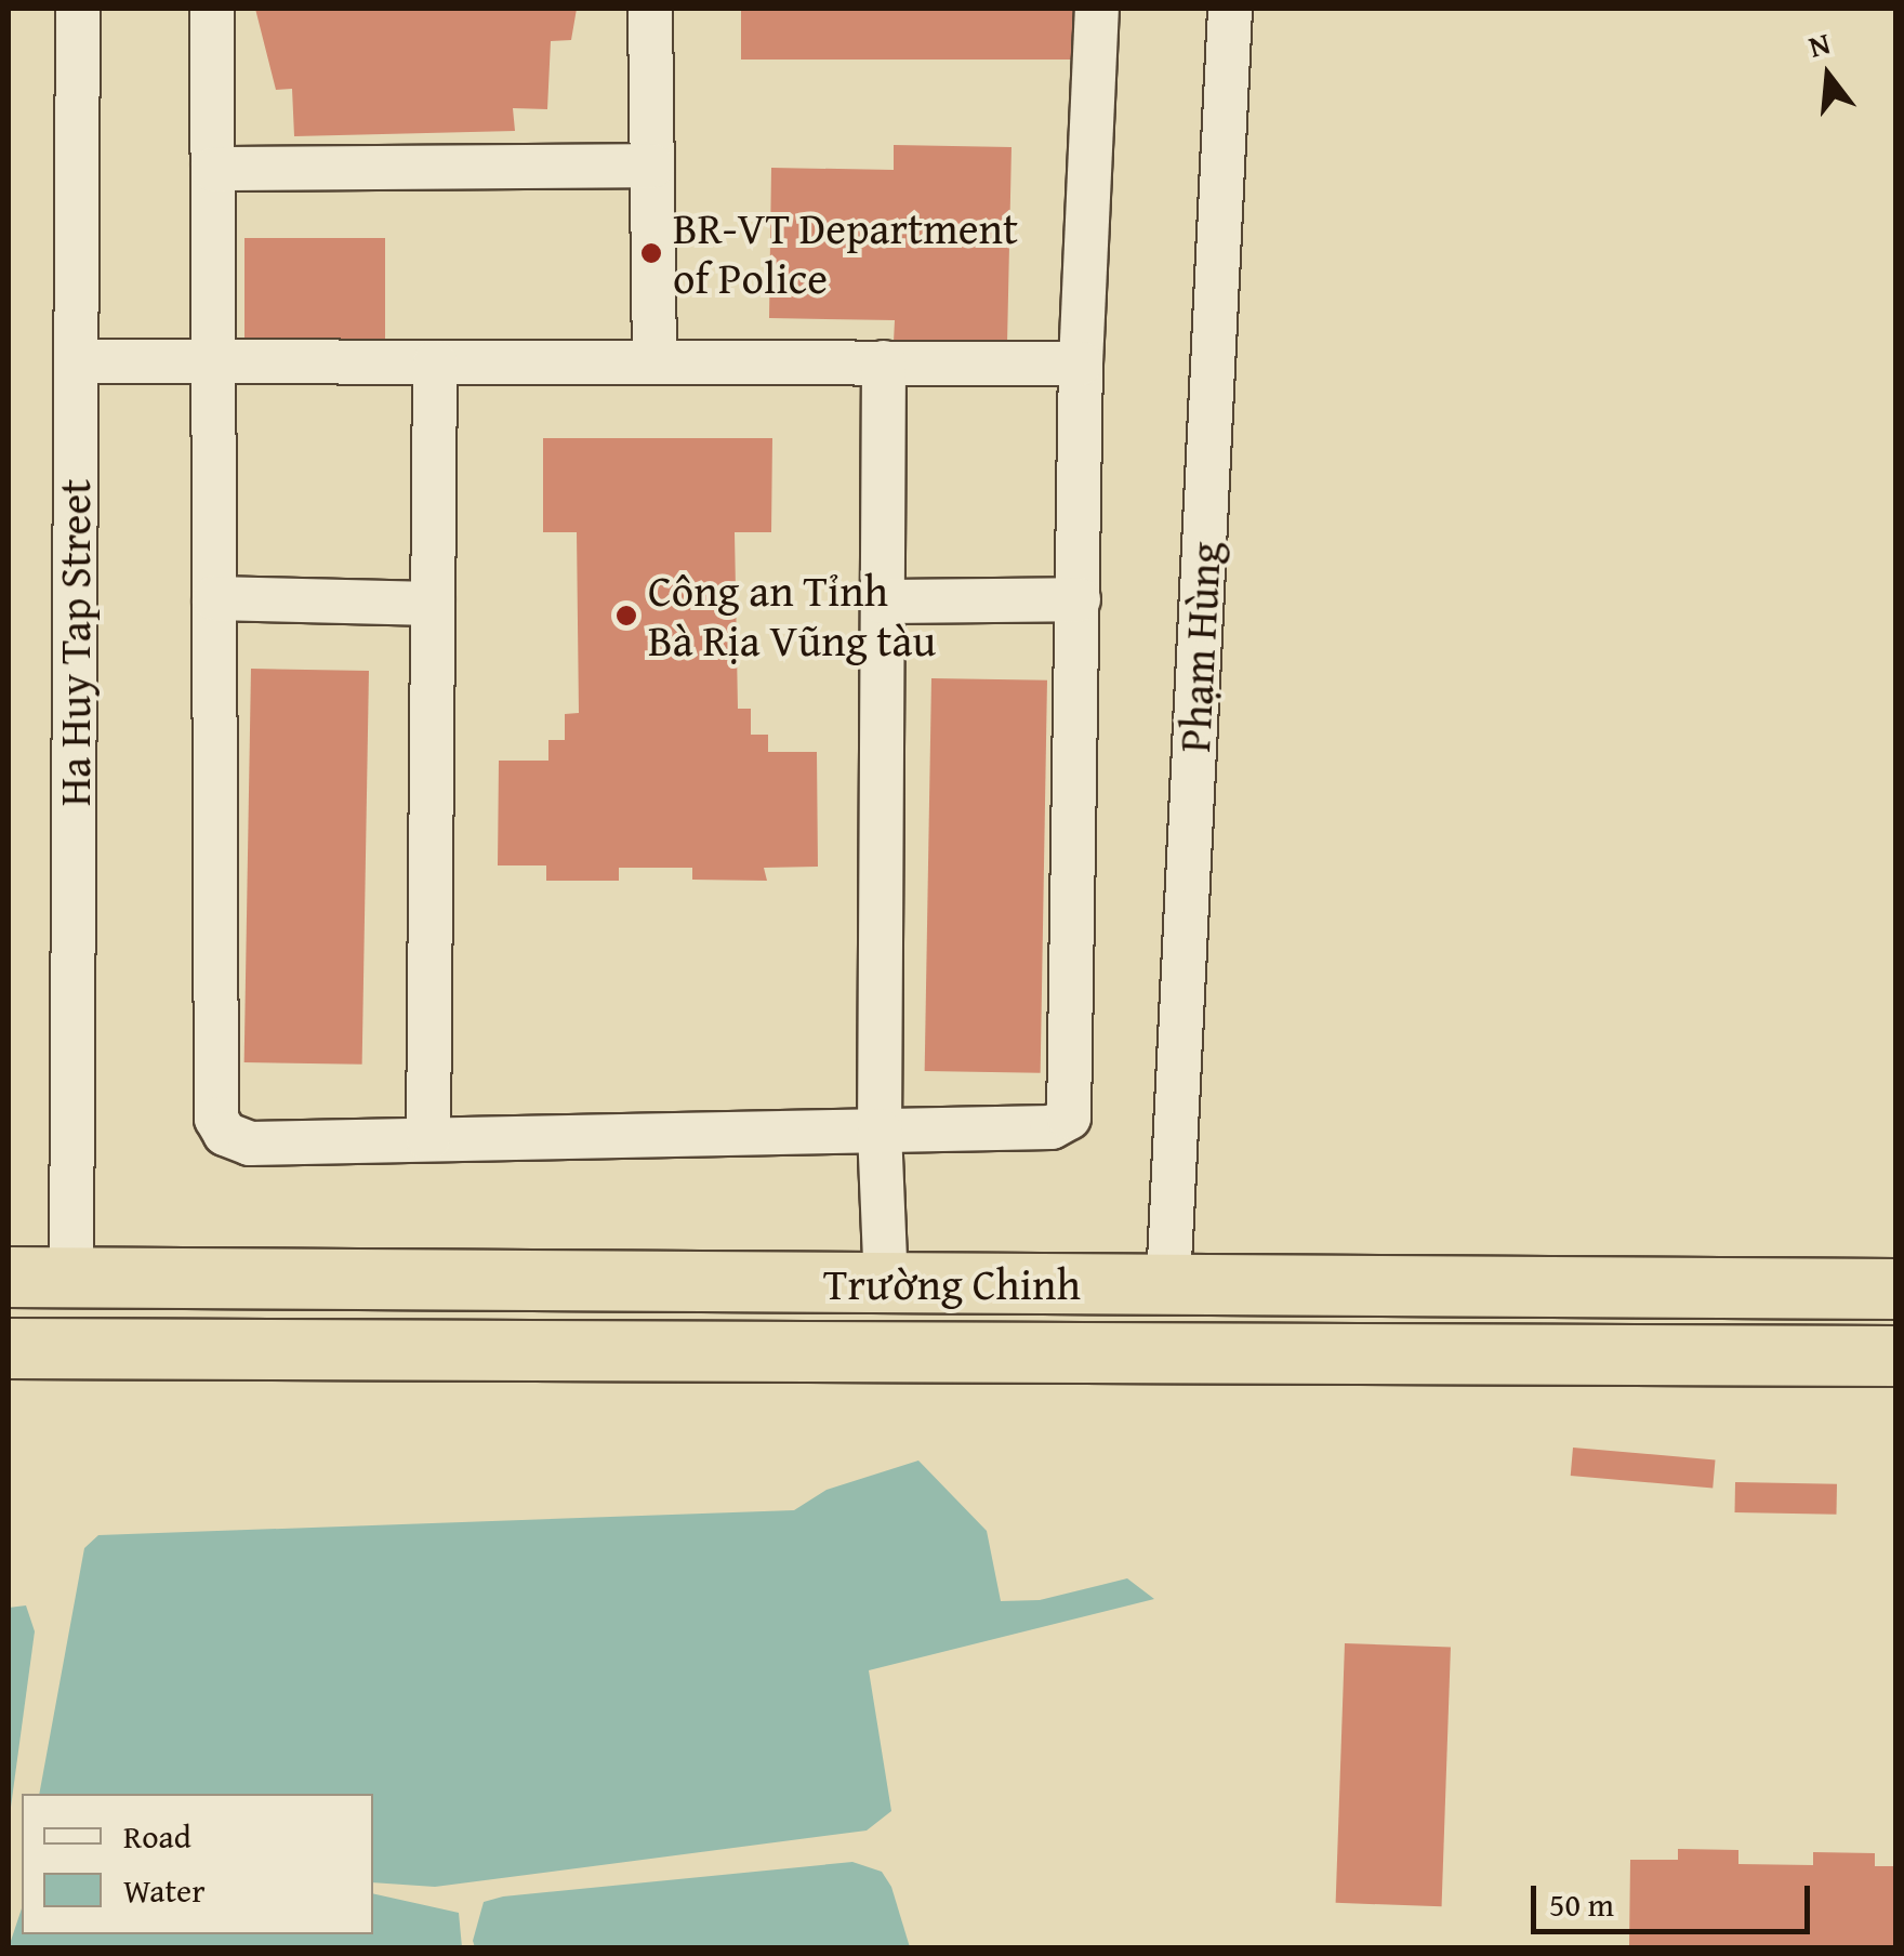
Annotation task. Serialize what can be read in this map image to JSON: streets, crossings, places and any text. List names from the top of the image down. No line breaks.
{"streets":{"highway":["Trường Chinh"],"street":["Ha Huy Tap Street","Phạm Hùng"]},"crossings":[["Ha Huy Tap Street","Trường Chinh"],["Phạm Hùng","Trường Chinh"]],"places":["BR-VT Department of Police","Công an Tỉnh Bà Rịa Vũng tàu"],"legend":["Road","Water"],"scale_bar":"50 m","north":"top"}
